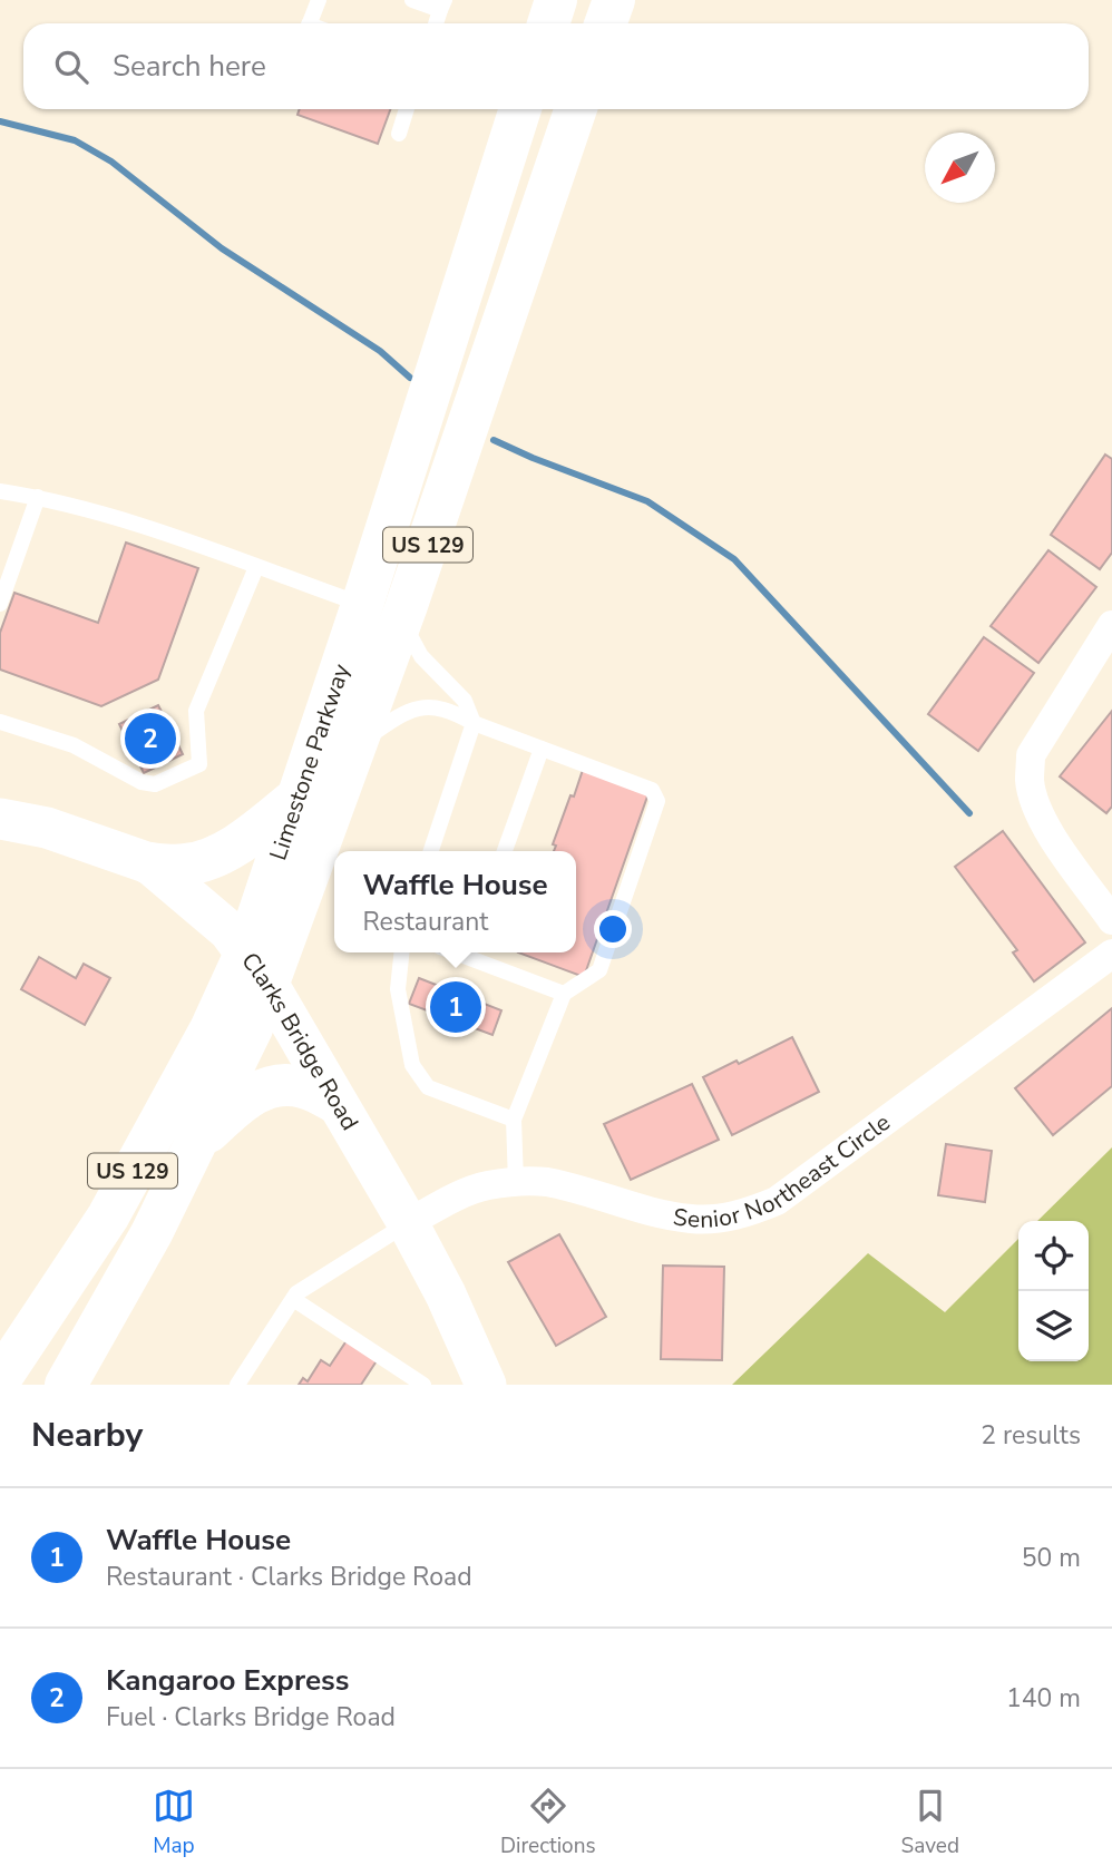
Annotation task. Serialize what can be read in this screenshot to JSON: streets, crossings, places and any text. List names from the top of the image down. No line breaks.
{"streets":{"main road":["US 129","Limestone Parkway","Clarks Bridge Road"],"street":["Senior Northeast Circle"]},"crossings":[["Limestone Parkway","Clarks Bridge Road"],["Clarks Bridge Road","Senior Northeast Circle"]],"north":"bottom left","page":{"search":"Search here","pins":["2","1"],"popup":["Waffle House","Restaurant"],"heading":["Nearby","2 results"],"list":[{"mark":"1","name":"Waffle House","note":"Restaurant · Clarks Bridge Road","value":"50 m"},{"mark":"2","name":"Kangaroo Express","note":"Fuel · Clarks Bridge Road","value":"140 m"}],"nav":["Map","Directions","Saved"]}}
